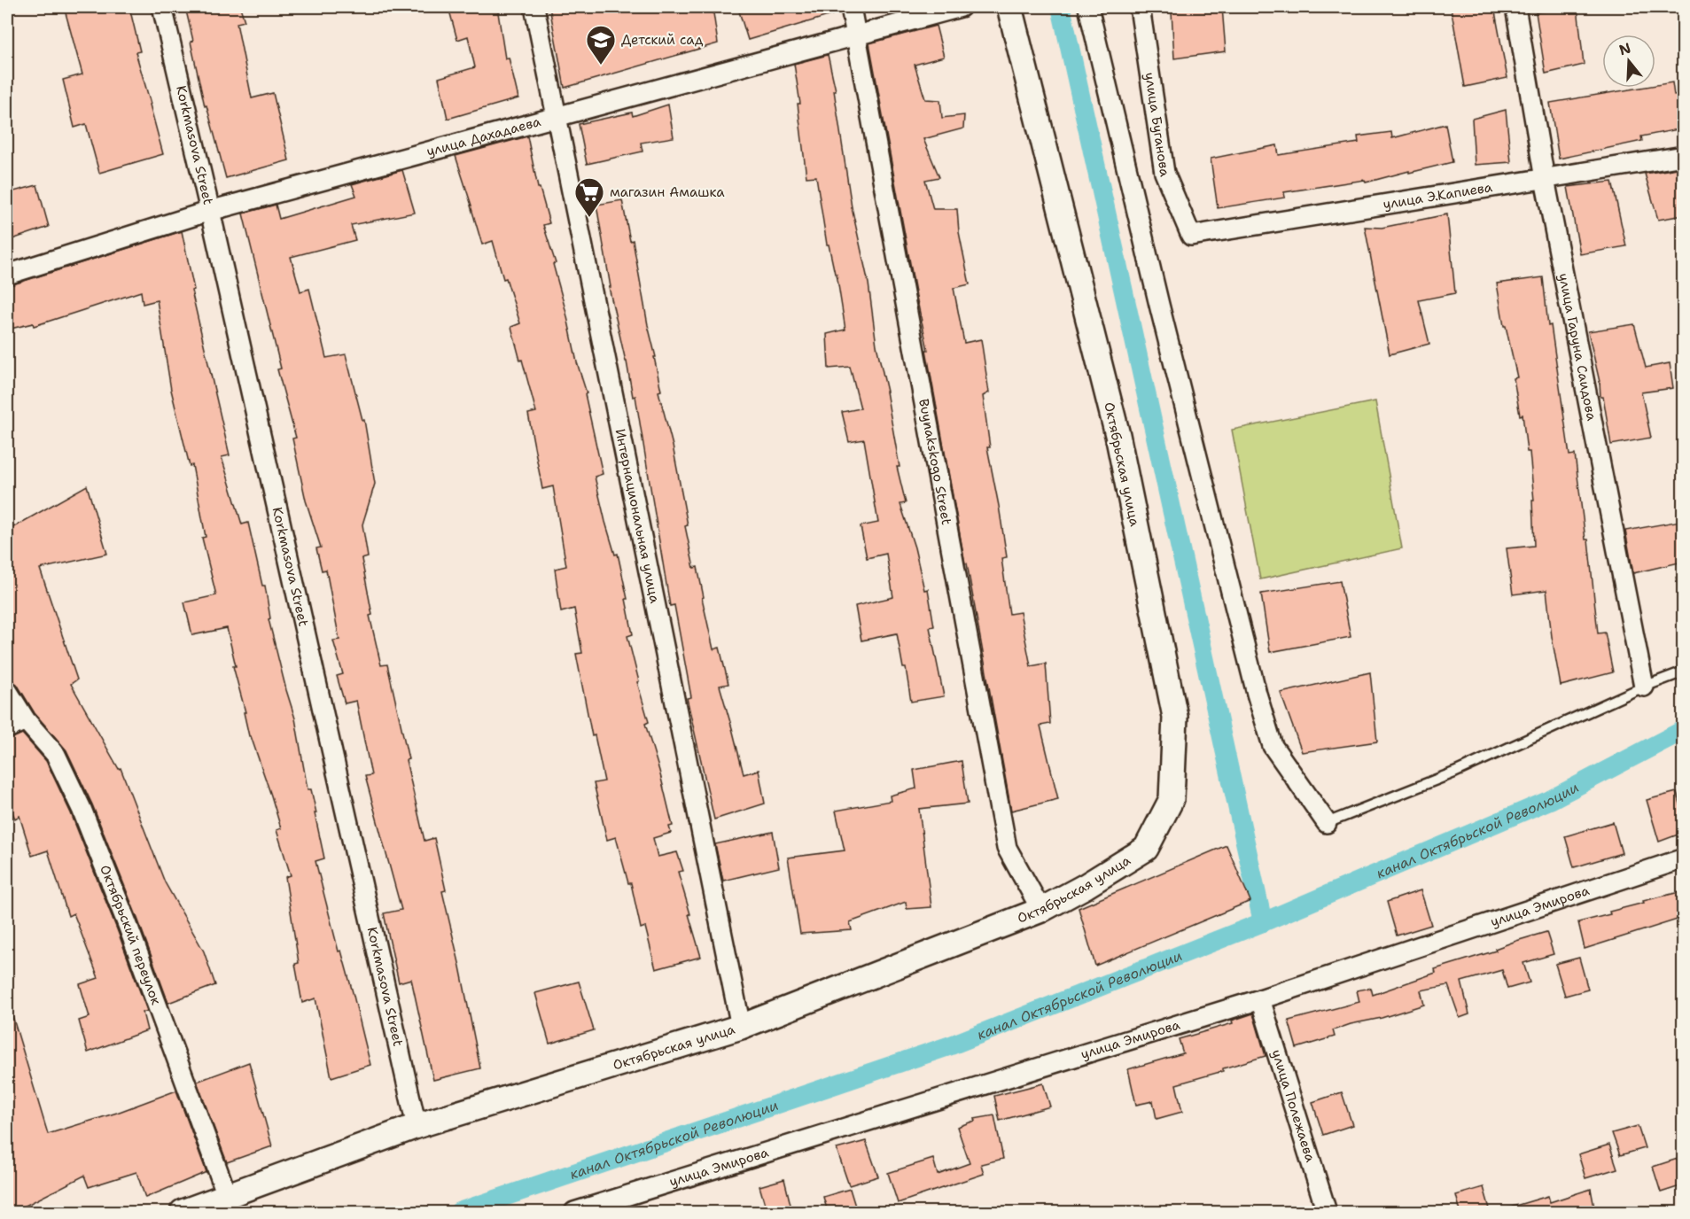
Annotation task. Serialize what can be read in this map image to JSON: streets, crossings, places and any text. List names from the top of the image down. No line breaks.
{"streets":{"street":["улица Буганова","улица Дахадаева","Korkmasova Street","улица Э.Капиева","улица Гаруна Саидова","Buynakskogo Street","Октябрьская улица","Интернациональная улица","улица Эмирова","Октябрьский переулок","улица Полежаева"]},"crossings":[["улица Буганова","улица Э.Капиева"],["улица Дахадаева","Korkmasova Street"],["улица Дахадаева","Buynakskogo Street"],["улица Дахадаева","Интернациональная улица"],["Korkmasova Street","Октябрьская улица"],["улица Э.Капиева","улица Гаруна Саидова"],["Buynakskogo Street","Октябрьская улица"],["Октябрьская улица","Интернациональная улица"],["Октябрьская улица","Октябрьский переулок"],["улица Эмирова","улица Полежаева"]],"water":["канал Октябрьской Революции"],"places":{"school or university":["Детский сад"],"supermarket":["магазин Амашка"]},"north":"top"}
